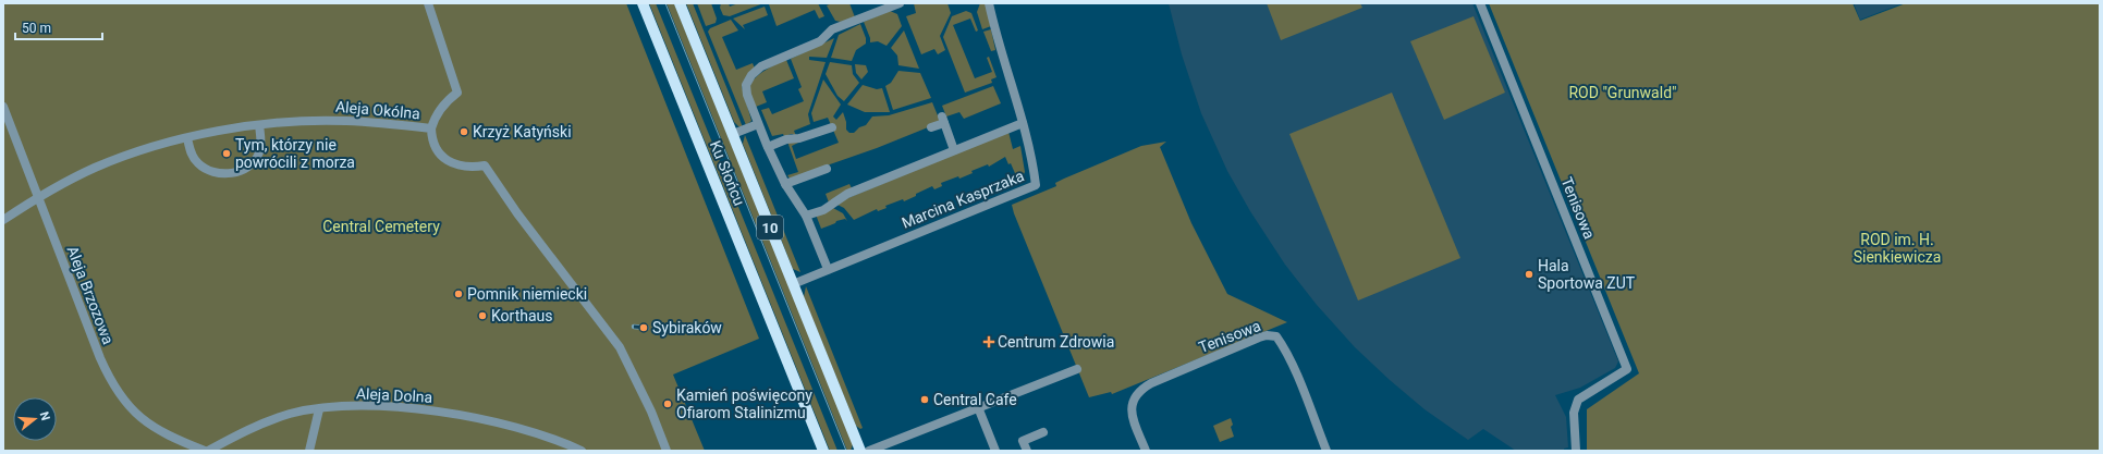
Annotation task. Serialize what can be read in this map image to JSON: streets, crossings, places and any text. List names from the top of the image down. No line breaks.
{"streets":{"main road":["Ku Słońcu","10"],"street":["Aleja Okólna","Marcina Kasprzaka","Tenisowa","Aleja Brzozowa","Aleja Dolna"]},"crossings":[["Aleja Okólna","Aleja Brzozowa"],["Ku Słońcu","Marcina Kasprzaka"],["Aleja Brzozowa","Aleja Dolna"]],"parks":["ROD \"Grunwald\"","Central Cemetery","ROD im. H. Sienkiewicza"],"places":{"other":["Krzyż Katyński","Tym, którzy nie powrócili z morza","Hala Sportowa ZUT","Pomnik niemiecki","Korthaus","Sybiraków","Central Cafe","Kamień poświęcony Ofiarom Stalinizmu"],"health":["Centrum Zdrowia"]},"scale_bar":"50 m","north":"right"}
